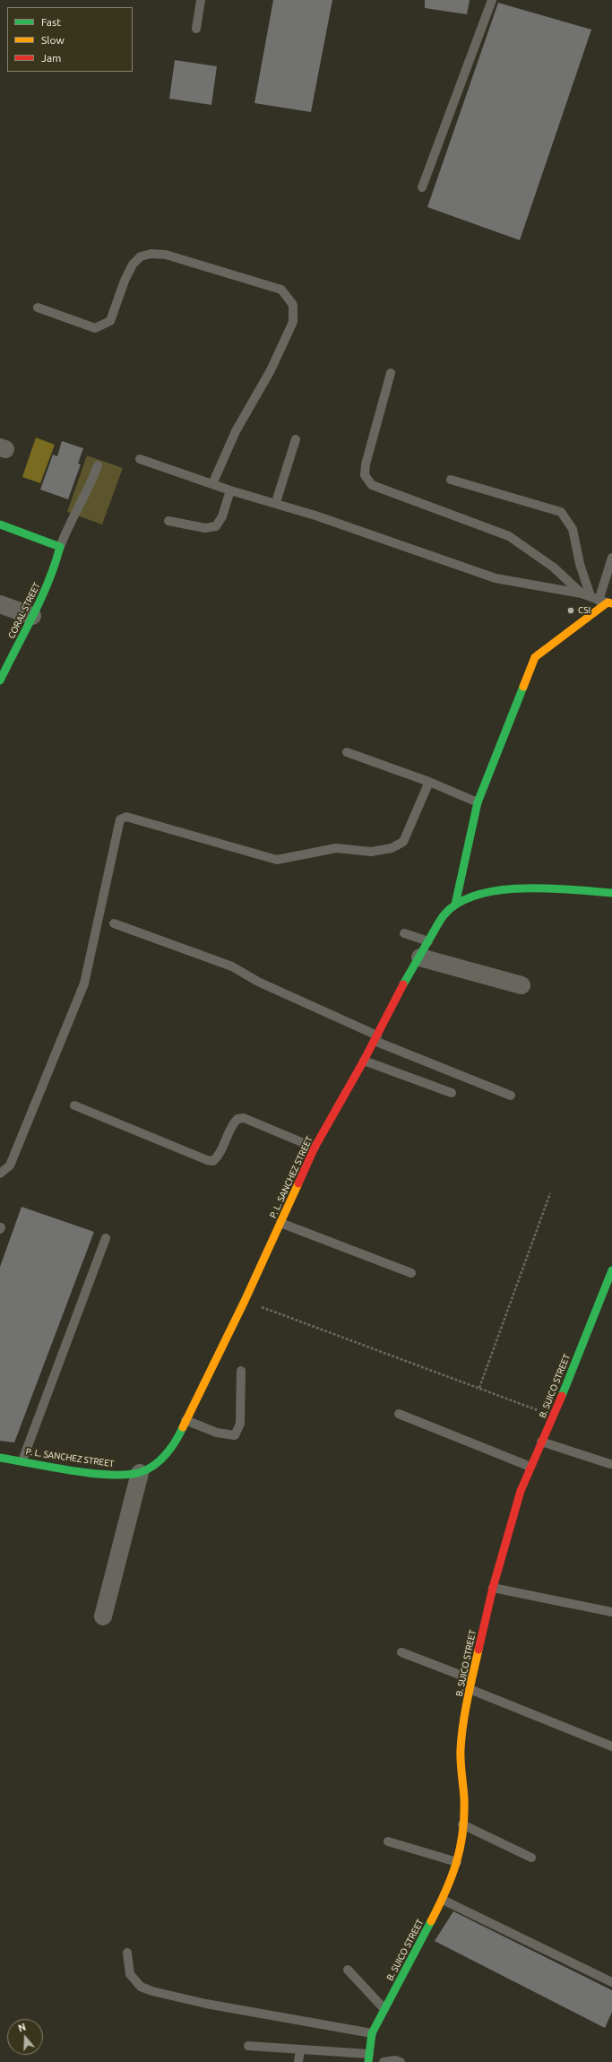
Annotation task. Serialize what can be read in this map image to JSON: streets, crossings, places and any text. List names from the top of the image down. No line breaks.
{"streets":{"street":["CORAL STREET","P. L. SANCHEZ STREET","B. SUICO STREET"]},"places":["CSI"],"legend":["Fast","Slow","Jam"],"north":"top"}
